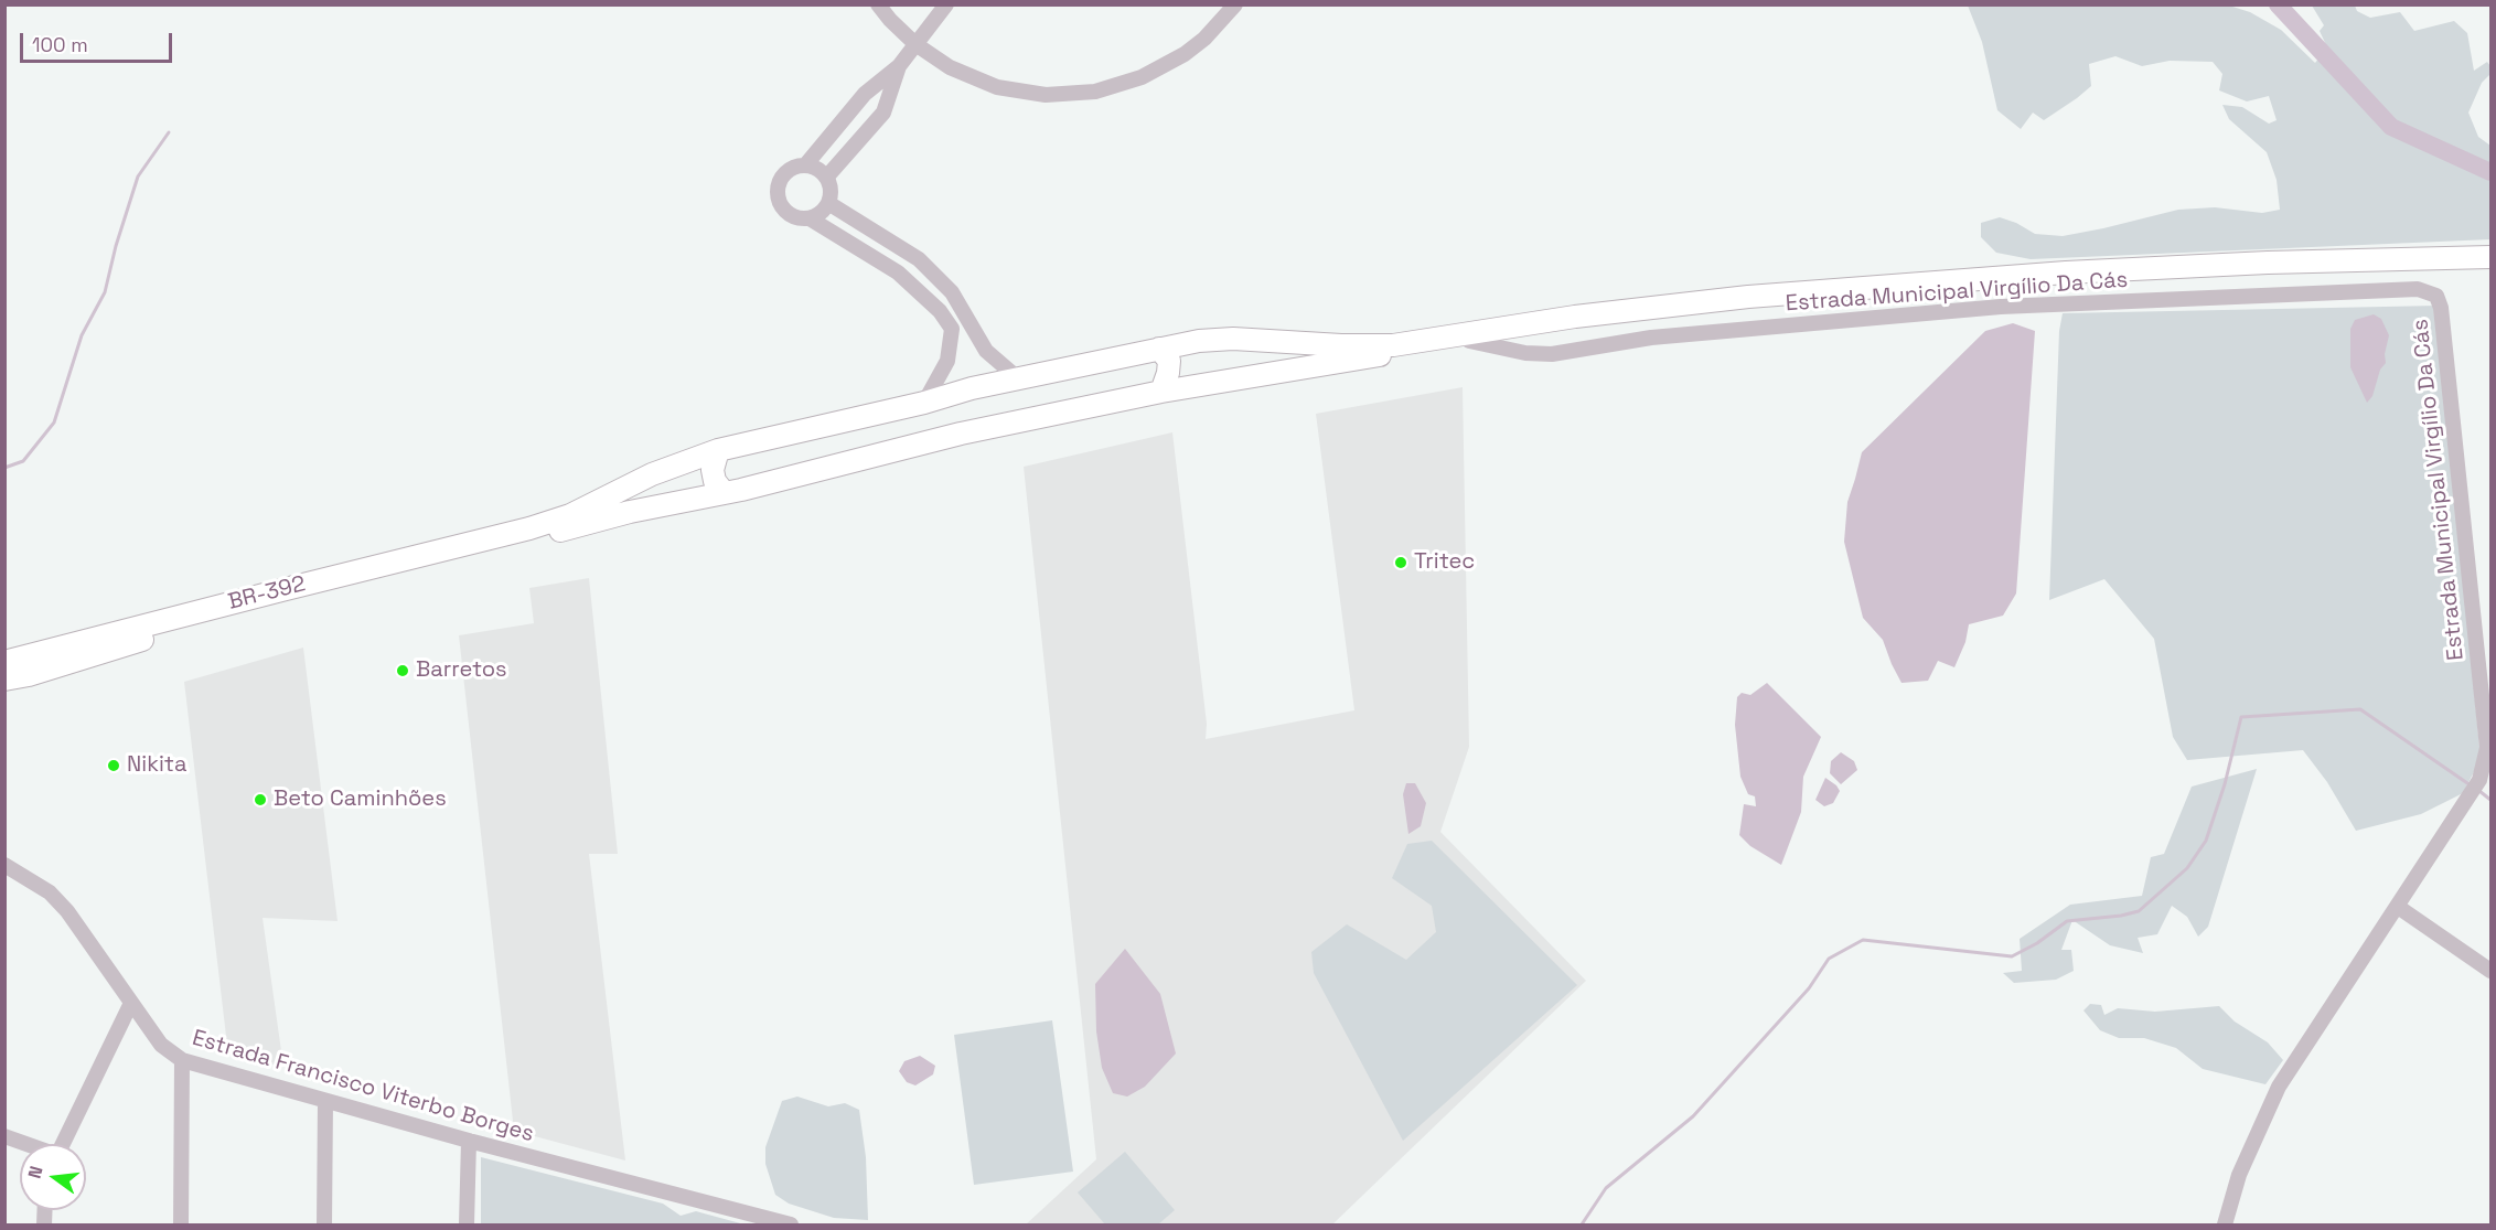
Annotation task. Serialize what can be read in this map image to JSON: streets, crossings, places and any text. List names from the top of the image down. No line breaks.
{"streets":{"highway":["BR-392"],"street":["Estrada Municipal Virgílio Da Cás","Estrada Francisco Viterbo Borges"]},"crossings":[["Estrada Municipal Virgílio Da Cás","BR-392"]],"places":["Tritec","Barretos","Nikita","Beto Caminhões"],"scale_bar":"100 m","north":"left"}
